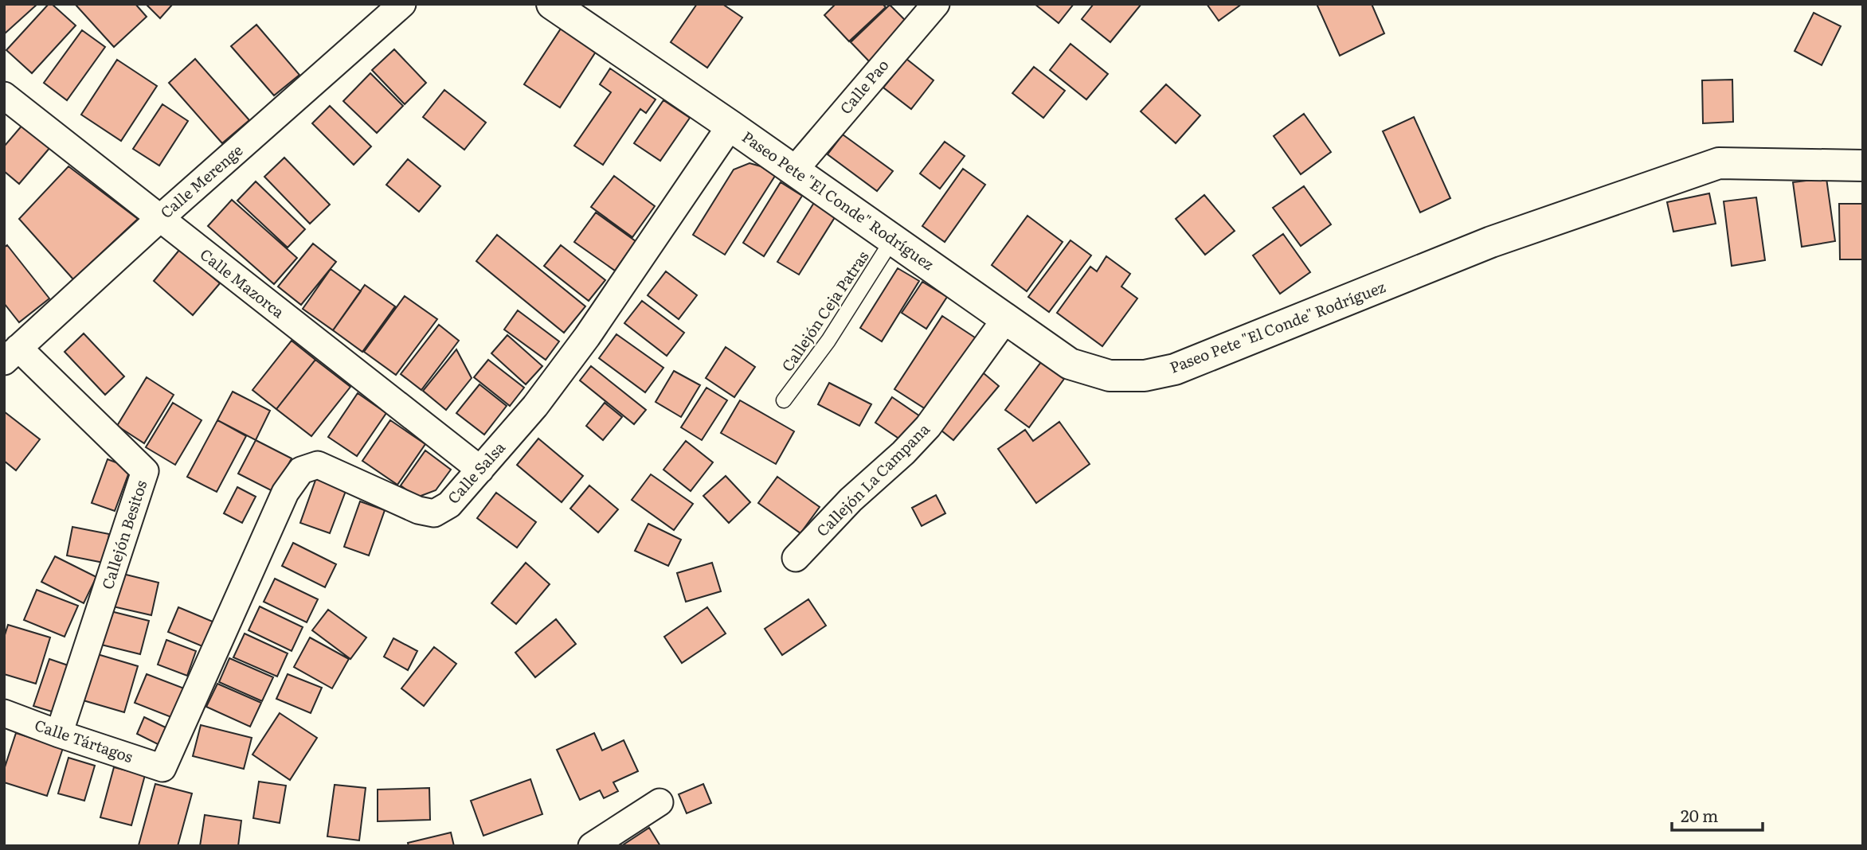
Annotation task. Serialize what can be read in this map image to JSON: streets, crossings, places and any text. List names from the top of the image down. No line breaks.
{"streets":{"street":["Calle Pao","Calle Merenge","Paseo Pete \"El Conde\" Rodríguez","Calle Mazorca","Calle Salsa","Callejón La Campana","Callejón Besitos","Calle Tártagos"],"lane":["Callejón Ceja Patras"]},"crossings":[["Calle Pao","Paseo Pete \"El Conde\" Rodríguez"],["Calle Merenge","Calle Mazorca"],["Calle Merenge","Callejón Besitos"],["Paseo Pete \"El Conde\" Rodríguez","Callejón Ceja Patras"],["Paseo Pete \"El Conde\" Rodríguez","Calle Salsa"],["Paseo Pete \"El Conde\" Rodríguez","Callejón La Campana"],["Calle Mazorca","Calle Salsa"],["Calle Salsa","Calle Tártagos"],["Callejón Besitos","Calle Tártagos"]],"scale_bar":"20 m"}
